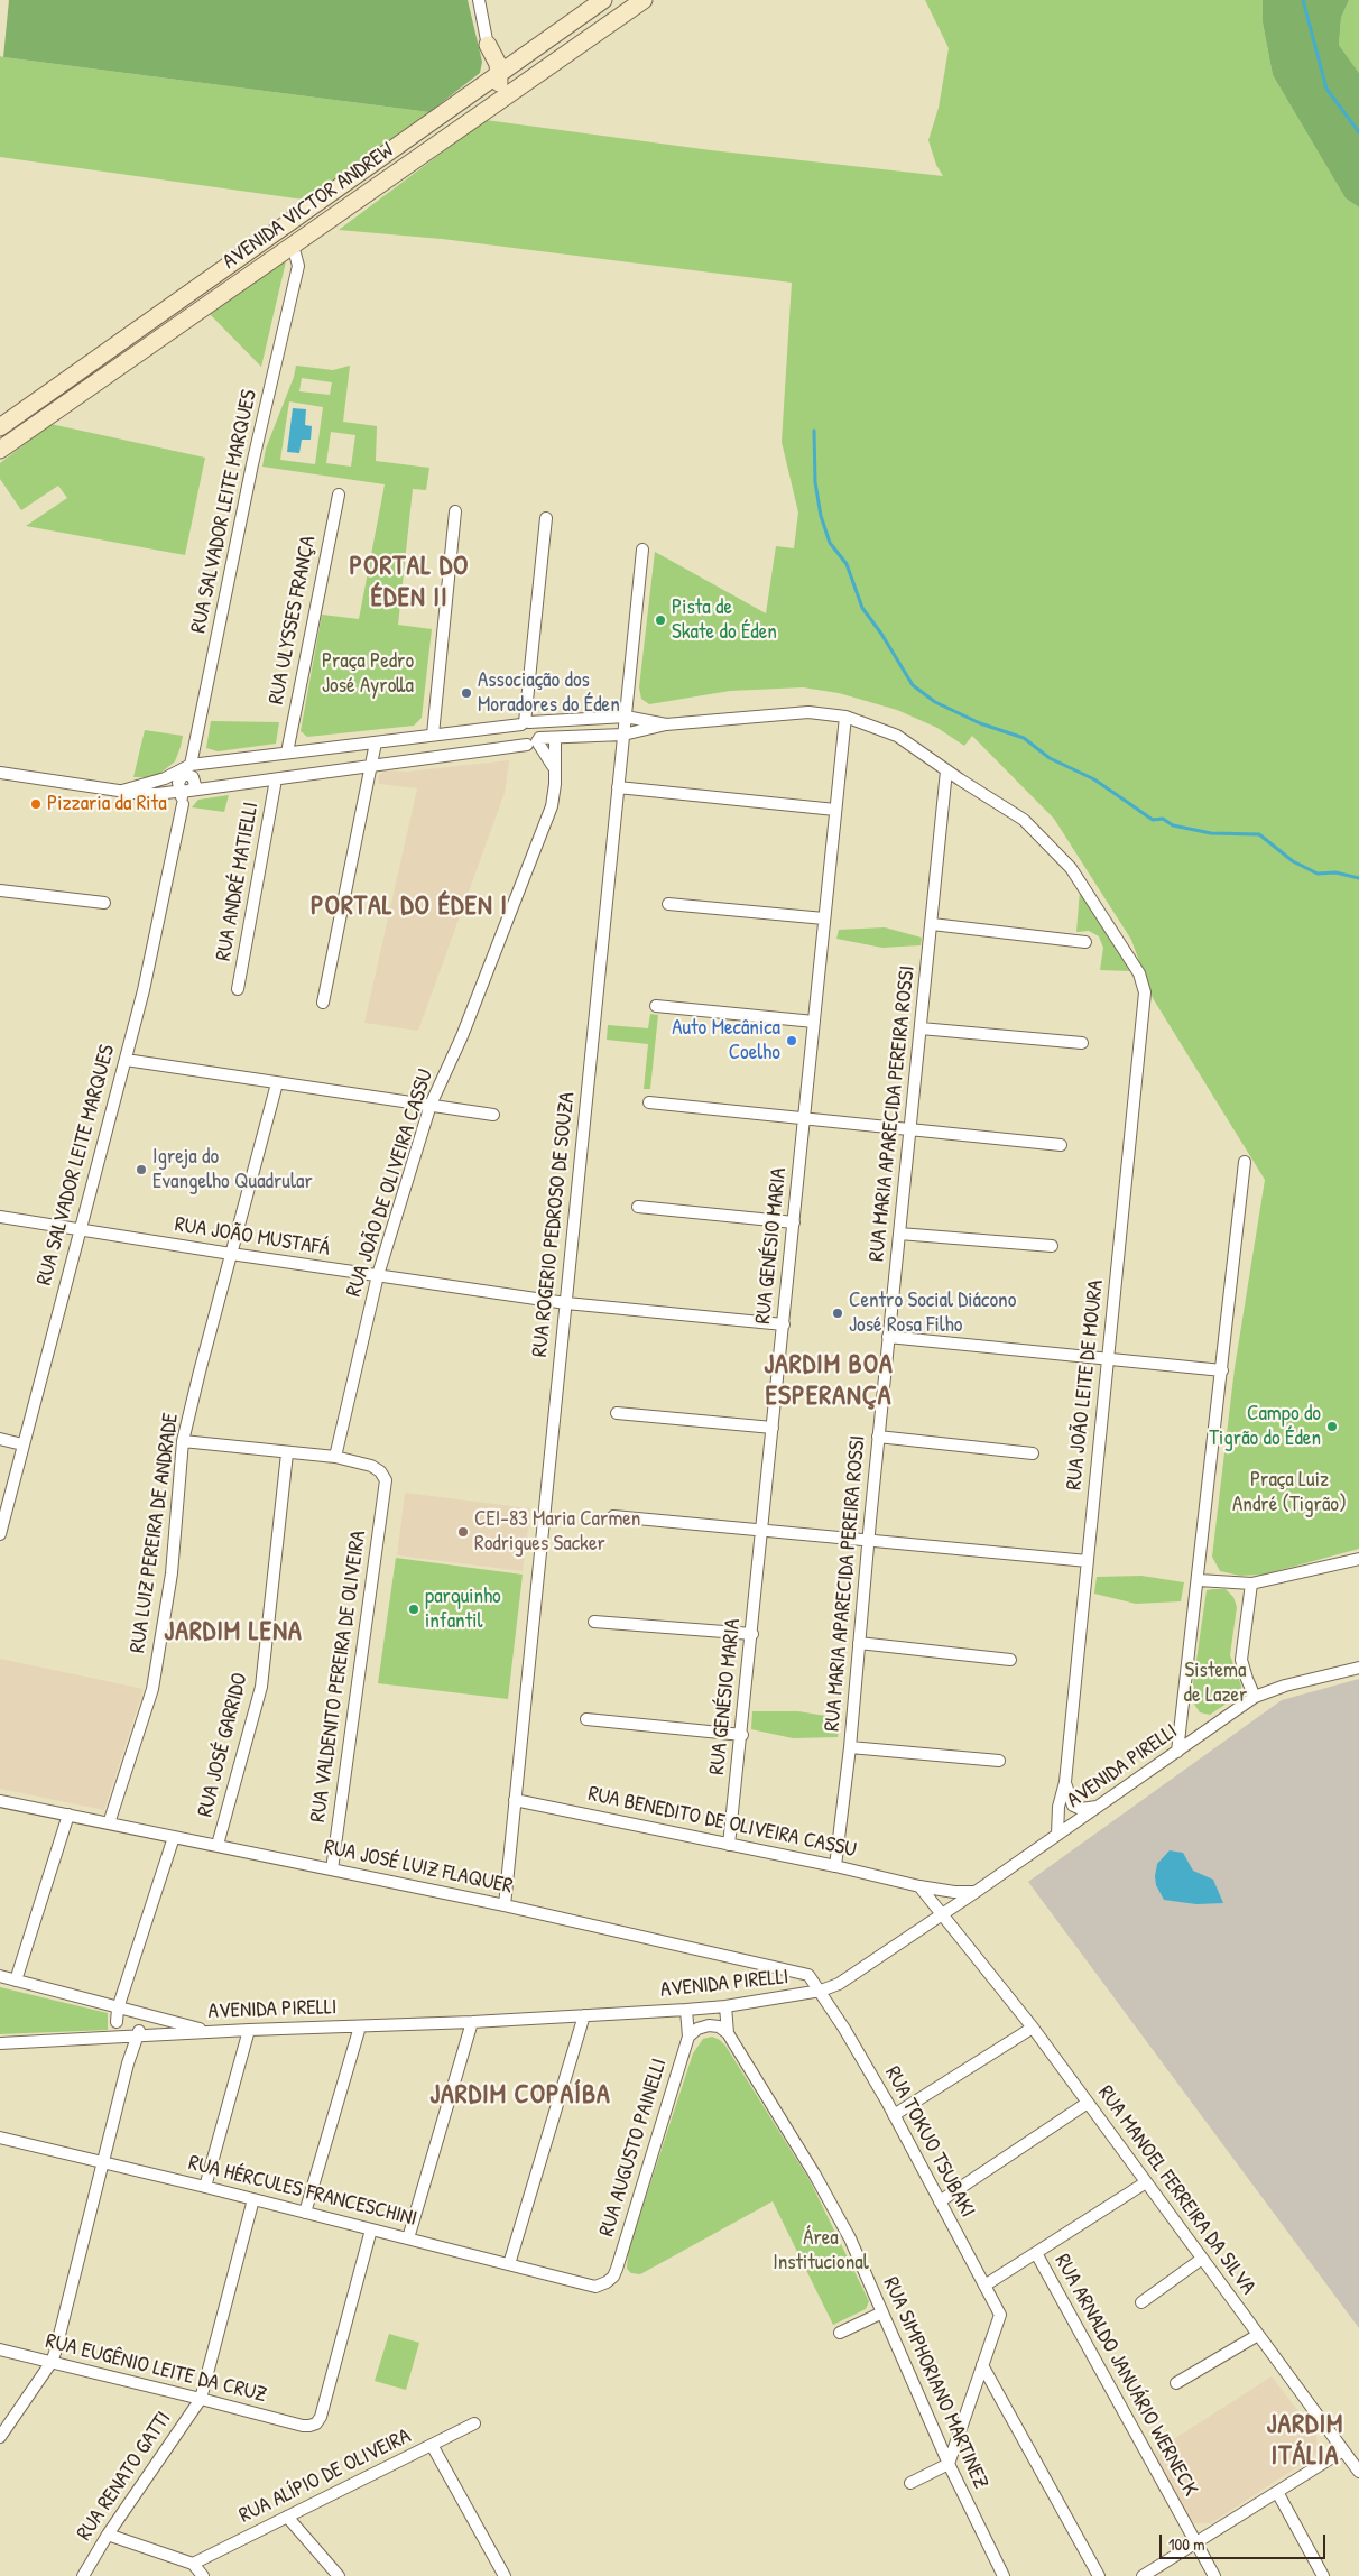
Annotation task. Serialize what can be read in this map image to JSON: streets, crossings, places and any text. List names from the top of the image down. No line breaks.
{"streets":{"main road":["AVENIDA VICTOR ANDREW"],"street":["RUA SALVADOR LEITE MARQUES","RUA ULYSSES FRANÇA","RUA ANDRÉ MATIELLI","RUA MARIA APARECIDA PEREIRA ROSSI","RUA JOÃO DE OLIVEIRA CASSU","RUA ROGERIO PEDROSO DE SOUZA","RUA JOÃO MUSTAFÁ","RUA GENÉSIO MARIA","RUA JOÃO LEITE DE MOURA","RUA LUIZ PEREIRA DE ANDRADE","RUA VALDENITO PEREIRA DE OLIVEIRA","RUA JOSÉ GARRIDO","AVENIDA PIRELLI","RUA BENEDITO DE OLIVEIRA CASSU","RUA JOSÉ LUIZ FLAQUER","RUA TOKUO TSUBAKI","RUA AUGUSTO PAINELLI","RUA MANOEL FERREIRA DA SILVA","RUA HÉRCULES FRANCESCHINI","RUA EUGÊNIO LEITE DA CRUZ","RUA ARNALDO JANUÁRIO WERNECK","RUA SIMPHORIANO MARTINEZ","RUA RENATO GATTI","RUA ALÍPIO DE OLIVEIRA"]},"crossings":[["AVENIDA VICTOR ANDREW","RUA SALVADOR LEITE MARQUES"],["RUA SALVADOR LEITE MARQUES","RUA JOÃO MUSTAFÁ"],["RUA MARIA APARECIDA PEREIRA ROSSI","RUA BENEDITO DE OLIVEIRA CASSU"],["RUA JOÃO DE OLIVEIRA CASSU","RUA JOÃO MUSTAFÁ"],["RUA JOÃO DE OLIVEIRA CASSU","RUA VALDENITO PEREIRA DE OLIVEIRA"],["RUA ROGERIO PEDROSO DE SOUZA","RUA JOÃO MUSTAFÁ"],["RUA ROGERIO PEDROSO DE SOUZA","RUA BENEDITO DE OLIVEIRA CASSU"],["RUA ROGERIO PEDROSO DE SOUZA","RUA JOSÉ LUIZ FLAQUER"],["RUA JOÃO MUSTAFÁ","RUA GENÉSIO MARIA"],["RUA JOÃO MUSTAFÁ","RUA LUIZ PEREIRA DE ANDRADE"],["RUA GENÉSIO MARIA","RUA BENEDITO DE OLIVEIRA CASSU"],["RUA JOÃO LEITE DE MOURA","AVENIDA PIRELLI"],["RUA LUIZ PEREIRA DE ANDRADE","RUA JOSÉ LUIZ FLAQUER"],["RUA VALDENITO PEREIRA DE OLIVEIRA","RUA JOSÉ LUIZ FLAQUER"],["RUA JOSÉ GARRIDO","RUA JOSÉ LUIZ FLAQUER"],["AVENIDA PIRELLI","RUA BENEDITO DE OLIVEIRA CASSU"],["AVENIDA PIRELLI","RUA JOSÉ LUIZ FLAQUER"],["AVENIDA PIRELLI","RUA TOKUO TSUBAKI"],["AVENIDA PIRELLI","RUA AUGUSTO PAINELLI"],["AVENIDA PIRELLI","RUA MANOEL FERREIRA DA SILVA"],["AVENIDA PIRELLI","RUA SIMPHORIANO MARTINEZ"],["RUA JOSÉ LUIZ FLAQUER","RUA TOKUO TSUBAKI"],["RUA AUGUSTO PAINELLI","RUA HÉRCULES FRANCESCHINI"],["RUA HÉRCULES FRANCESCHINI","RUA EUGÊNIO LEITE DA CRUZ"],["RUA HÉRCULES FRANCESCHINI","RUA RENATO GATTI"],["RUA EUGÊNIO LEITE DA CRUZ","RUA RENATO GATTI"]],"districts":["PORTAL DO ÉDEN II","PORTAL DO ÉDEN I","JARDIM BOA ESPERANÇA","JARDIM LENA","JARDIM COPAÍBA","JARDIM ITÁLIA"],"parks":["Praça Pedro José Ayrolla","Praça Luiz André (Tigrão)","Sistema de Lazer","Área Institucional"],"places":["Pista de Skate do Éden","Associação dos Moradores do Éden","Pizzaria da Rita","Auto Mecânica Coelho","Igreja do Evangelho Quadrular","Centro Social Diácono José Rosa Filho","Campo do Tigrão do Éden","CEI-83 Maria Carmen Rodrigues Sacker","parquinho infantil"],"scale_bar":"100 m"}
